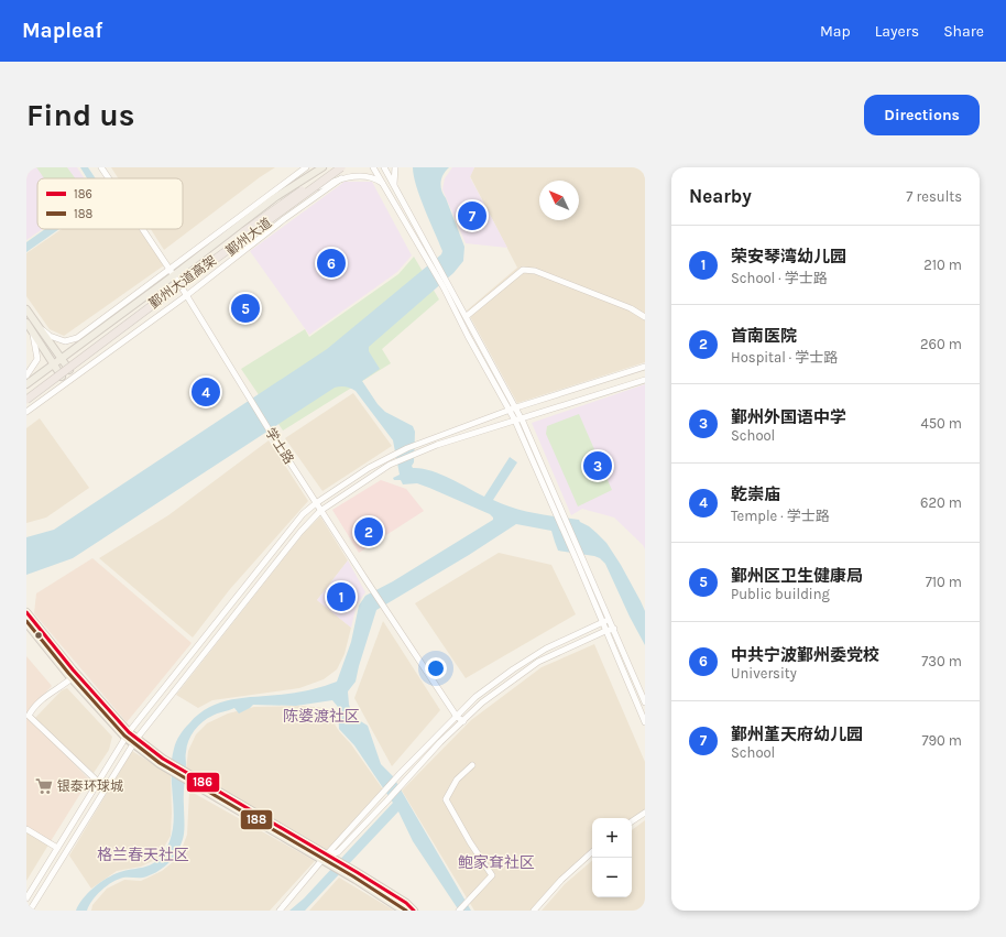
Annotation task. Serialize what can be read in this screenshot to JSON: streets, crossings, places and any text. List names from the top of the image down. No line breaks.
{"streets":{"highway":["鄞州大道高架"],"main road":["鄞州大道"],"street":["学士路"]},"crossings":[["鄞州大道","鄞州大道高架"],["鄞州大道","学士路"]],"districts":["陈婆渡社区","格兰春天社区","鲍家耷社区"],"places":{"supermarket":["银泰环球城"]},"lines":["transit line 186","transit line 188"],"legend":["186","188"],"north":"top left","page":{"header":"Mapleaf","nav":["Map","Layers","Share"],"buttons":"Directions","title":"Find us","heading":["Nearby","7 results"],"pins":["7","6","5","4","3","2","1"],"list":[{"mark":"1","name":"荣安琴湾幼儿园","note":"School · 学士路","value":"210 m"},{"mark":"2","name":"首南医院","note":"Hospital · 学士路","value":"260 m"},{"mark":"3","name":"鄞州外国语中学","note":"School","value":"450 m"},{"mark":"4","name":"乾崇庙","note":"Temple · 学士路","value":"620 m"},{"mark":"5","name":"鄞州区卫生健康局","note":"Public building","value":"710 m"},{"mark":"6","name":"中共宁波鄞州委党校","note":"University","value":"730 m"},{"mark":"7","name":"鄞州堇天府幼儿园","note":"School","value":"790 m"}],"map_buttons":["+","−"]}}
